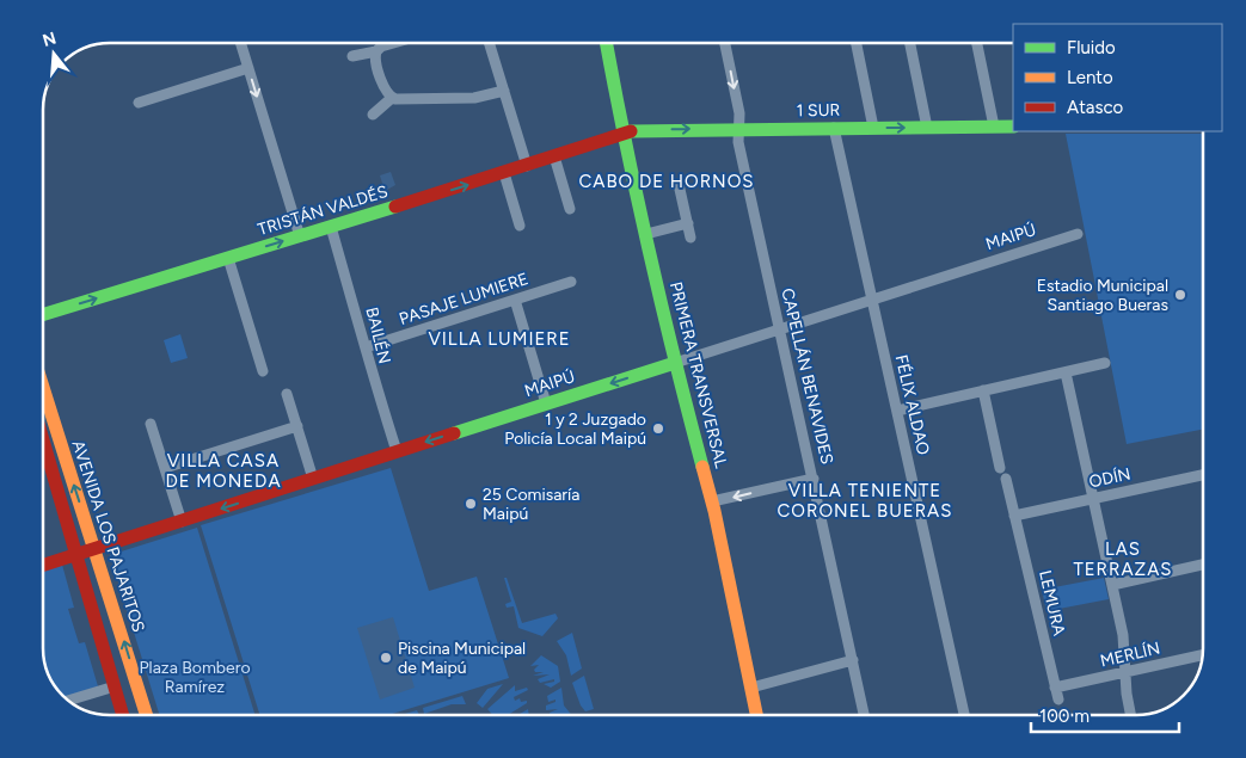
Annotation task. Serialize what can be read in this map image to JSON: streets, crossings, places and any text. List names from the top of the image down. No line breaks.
{"streets":{"street":["1 SUR","TRISTÁN VALDÉS","MAIPÚ","PASAJE LUMIERE","BAILÉN","PRIMERA TRANSVERSAL","CAPELLÁN BENAVIDES","FÉLIX ALDAO","ODÍN","AVENIDA LOS PAJARITOS","LEMURA","MERLÍN"]},"crossings":[["1 SUR","TRISTÁN VALDÉS"],["1 SUR","PRIMERA TRANSVERSAL"],["1 SUR","CAPELLÁN BENAVIDES"],["1 SUR","FÉLIX ALDAO"],["TRISTÁN VALDÉS","BAILÉN"],["TRISTÁN VALDÉS","PRIMERA TRANSVERSAL"],["MAIPÚ","BAILÉN"],["MAIPÚ","PRIMERA TRANSVERSAL"],["MAIPÚ","CAPELLÁN BENAVIDES"],["MAIPÚ","FÉLIX ALDAO"],["MAIPÚ","AVENIDA LOS PAJARITOS"],["PASAJE LUMIERE","BAILÉN"],["ODÍN","LEMURA"],["LEMURA","MERLÍN"]],"one_way":["1 SUR","TRISTÁN VALDÉS"],"districts":["CABO DE HORNOS","VILLA LUMIERE","VILLA CASA DE MONEDA","VILLA TENIENTE CORONEL BUERAS","LAS TERRAZAS"],"parks":["Plaza Bombero Ramírez"],"places":["Estadio Municipal Santiago Bueras","1 y 2 Juzgado Policía Local Maipú","25 Comisaría Maipú","Piscina Municipal de Maipú"],"legend":["Fluido","Lento","Atasco"],"scale_bar":"100 m","north":"top"}
